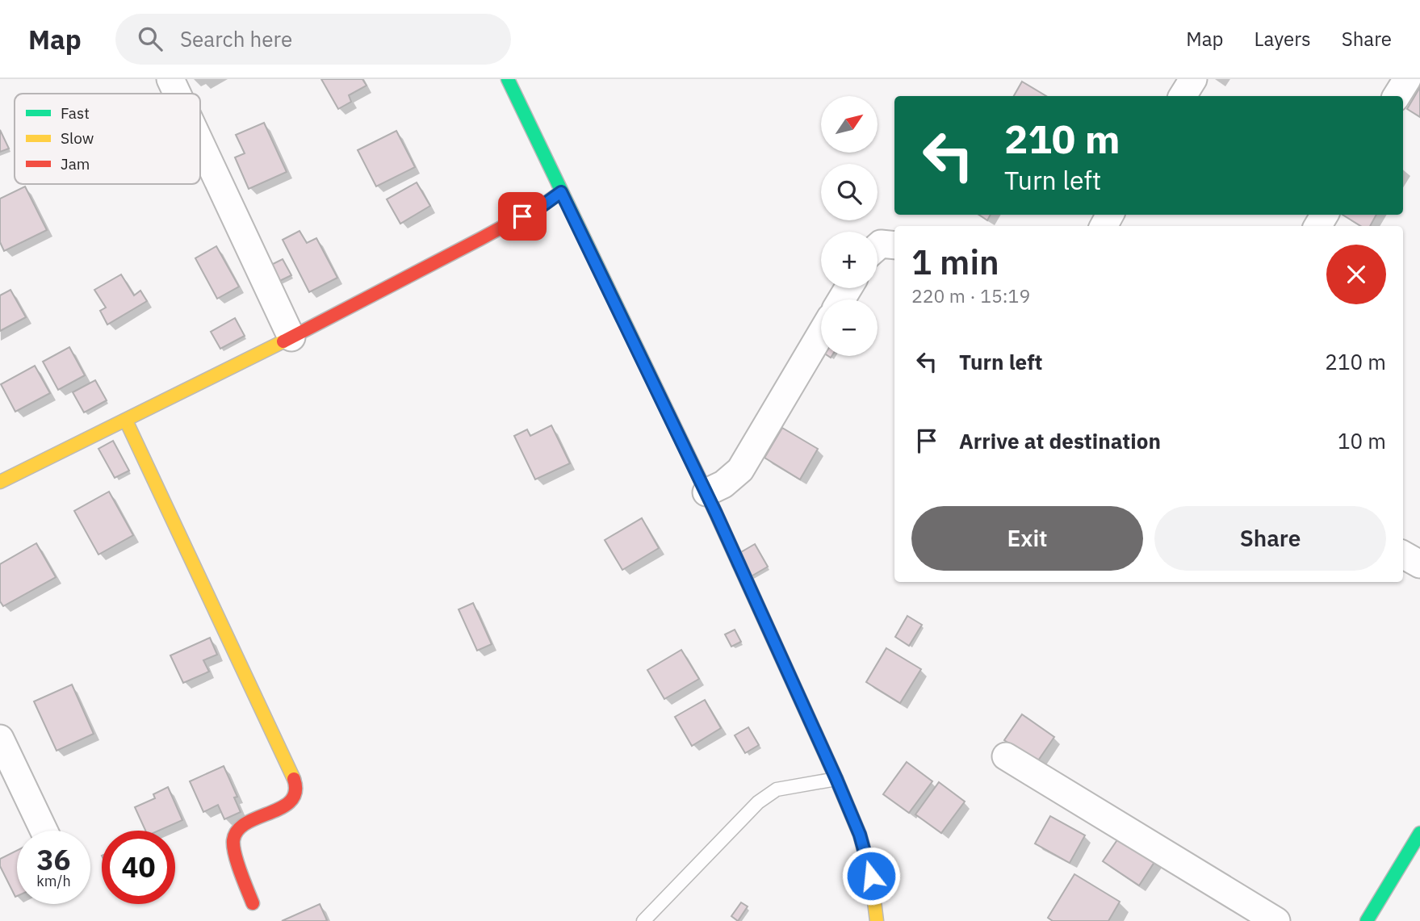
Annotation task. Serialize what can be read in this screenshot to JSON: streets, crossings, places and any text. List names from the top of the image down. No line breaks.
{"legend":["Fast","Slow","Jam"],"north":"top right","page":{"header":"Map","search":"Search here","nav":["Map","Layers","Share"],"map_buttons":["+","−"],"turn":["210 m","Turn left"],"heading":["1 min","220 m · 15:19"],"list":[{"name":"Turn left","value":"210 m"},{"name":"Arrive at destination","value":"10 m"}],"buttons":["Exit","Share"],"speed":"36 km/h","limit":"40"}}
